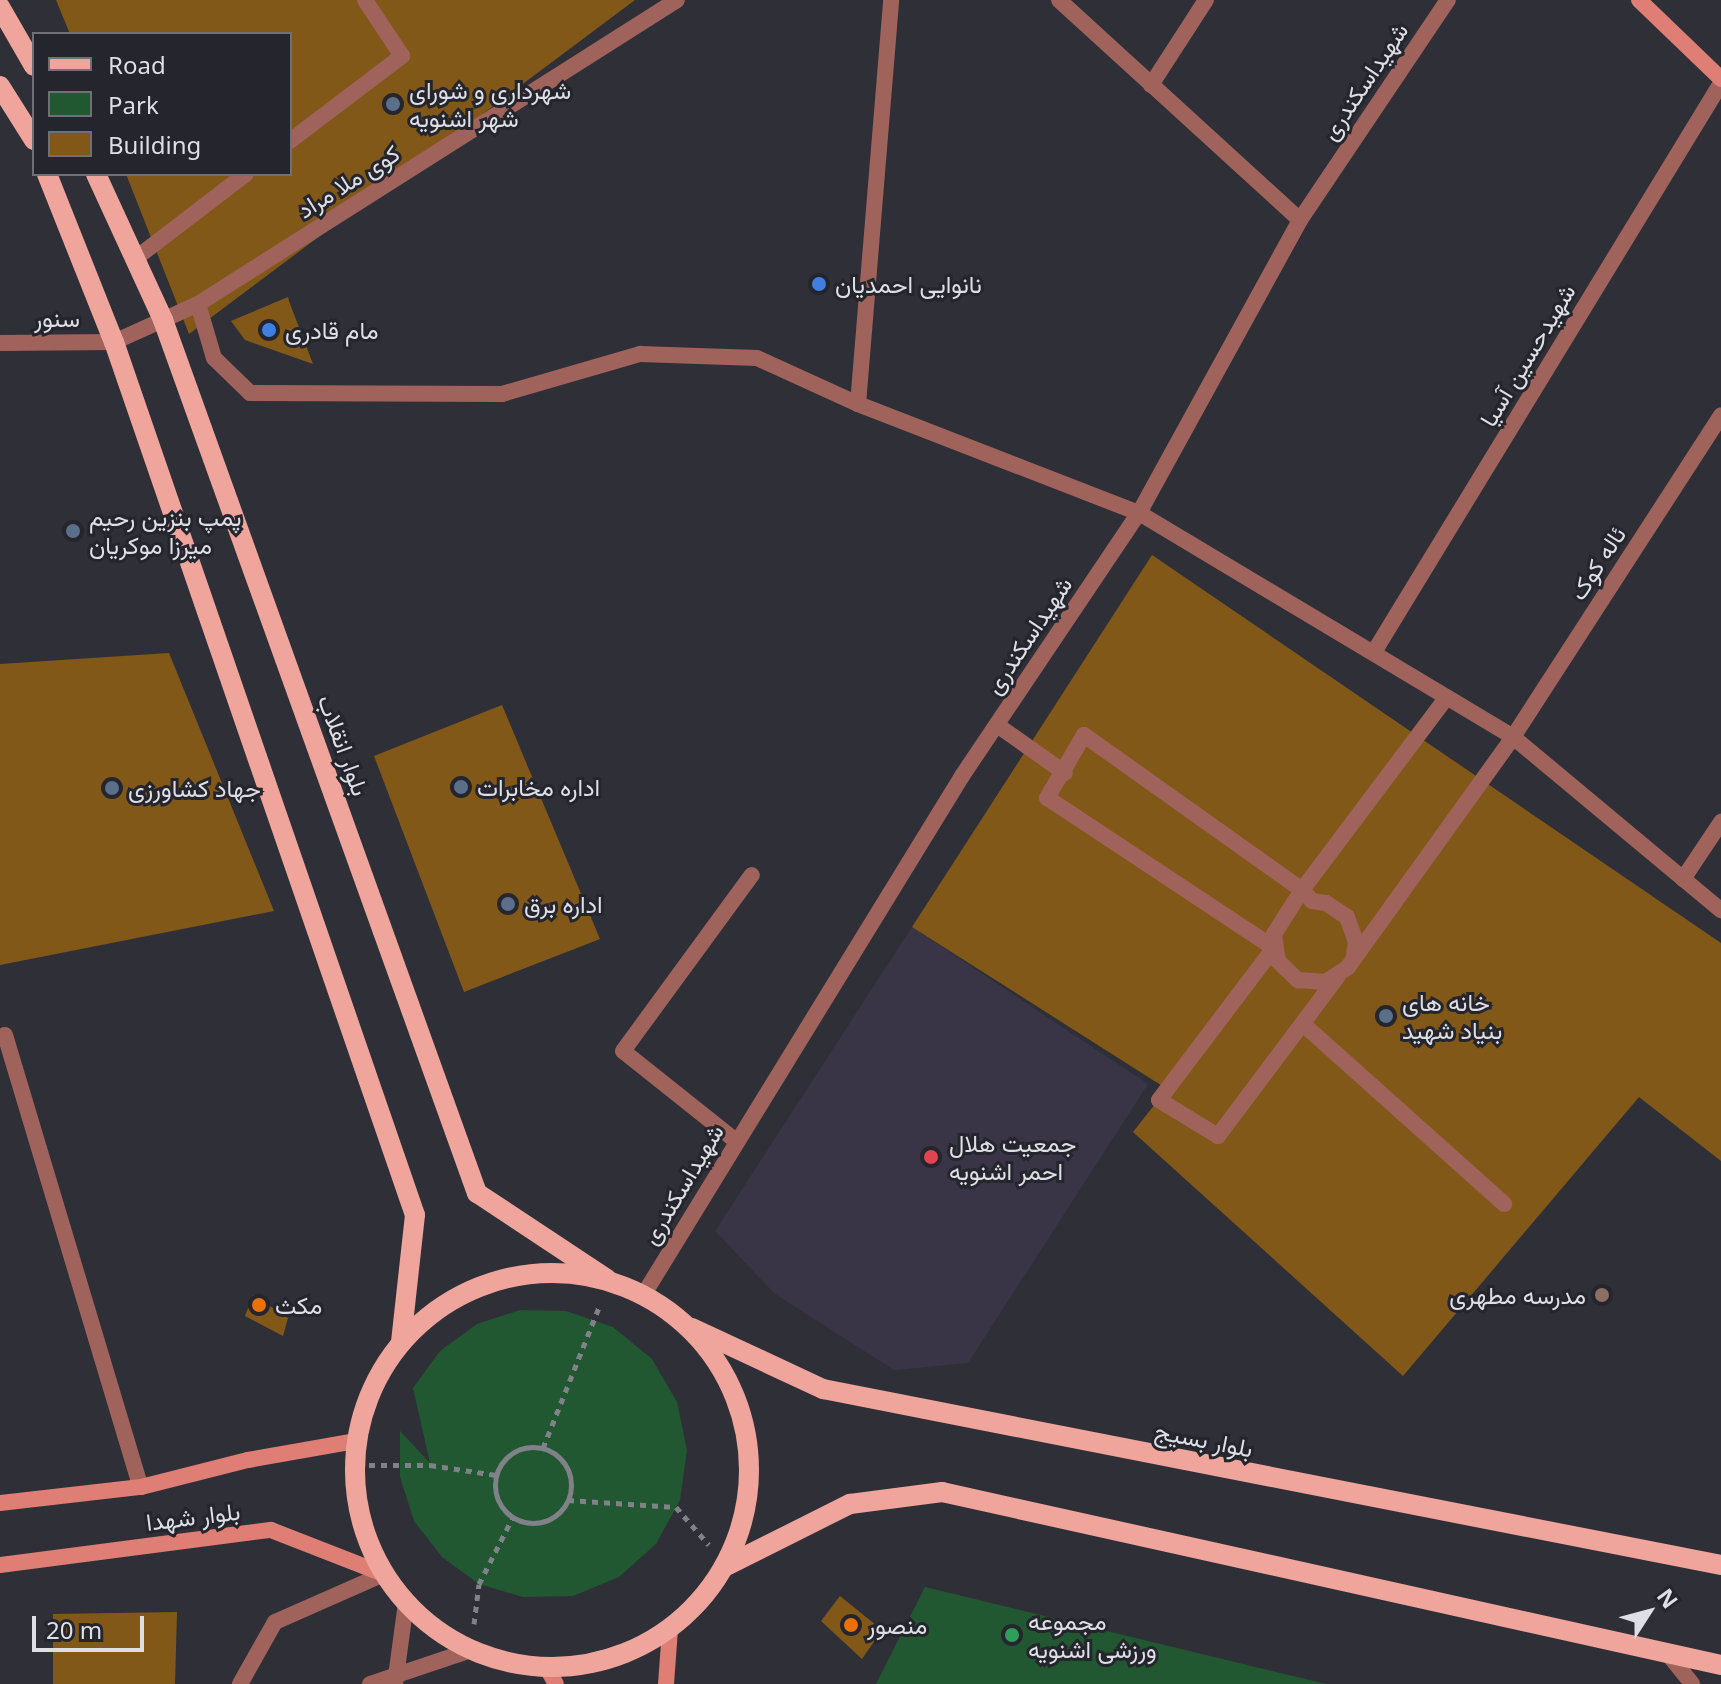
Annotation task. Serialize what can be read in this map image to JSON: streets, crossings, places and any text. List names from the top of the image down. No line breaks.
{"streets":{"main road":["بلوار انقلاب","بلوار بسیج","بلوار شهدا"],"street":["شهیداسکندری","کوی ملا مراد","سنور","شهیدحسین آسیا","ئاله کوک"]},"crossings":[["کوی ملا مراد","سنور"],["کوی ملا مراد","بلوار انقلاب"]],"places":["شهرداری و شورای شهر اشنویه","نانوایی احمدیان","مام قادری","پمپ بنزین رحیم میرزا موکریان","اداره مخابرات","جهاد کشاورزی","اداره برق","خانه های بنیاد شهید","جمعیت هلال احمر اشنویه","مدرسه مطهری","مکث","منصور","مجموعه ورزشی اشنویه"],"legend":["Road","Park","Building"],"scale_bar":"20 m","north":"top right"}
